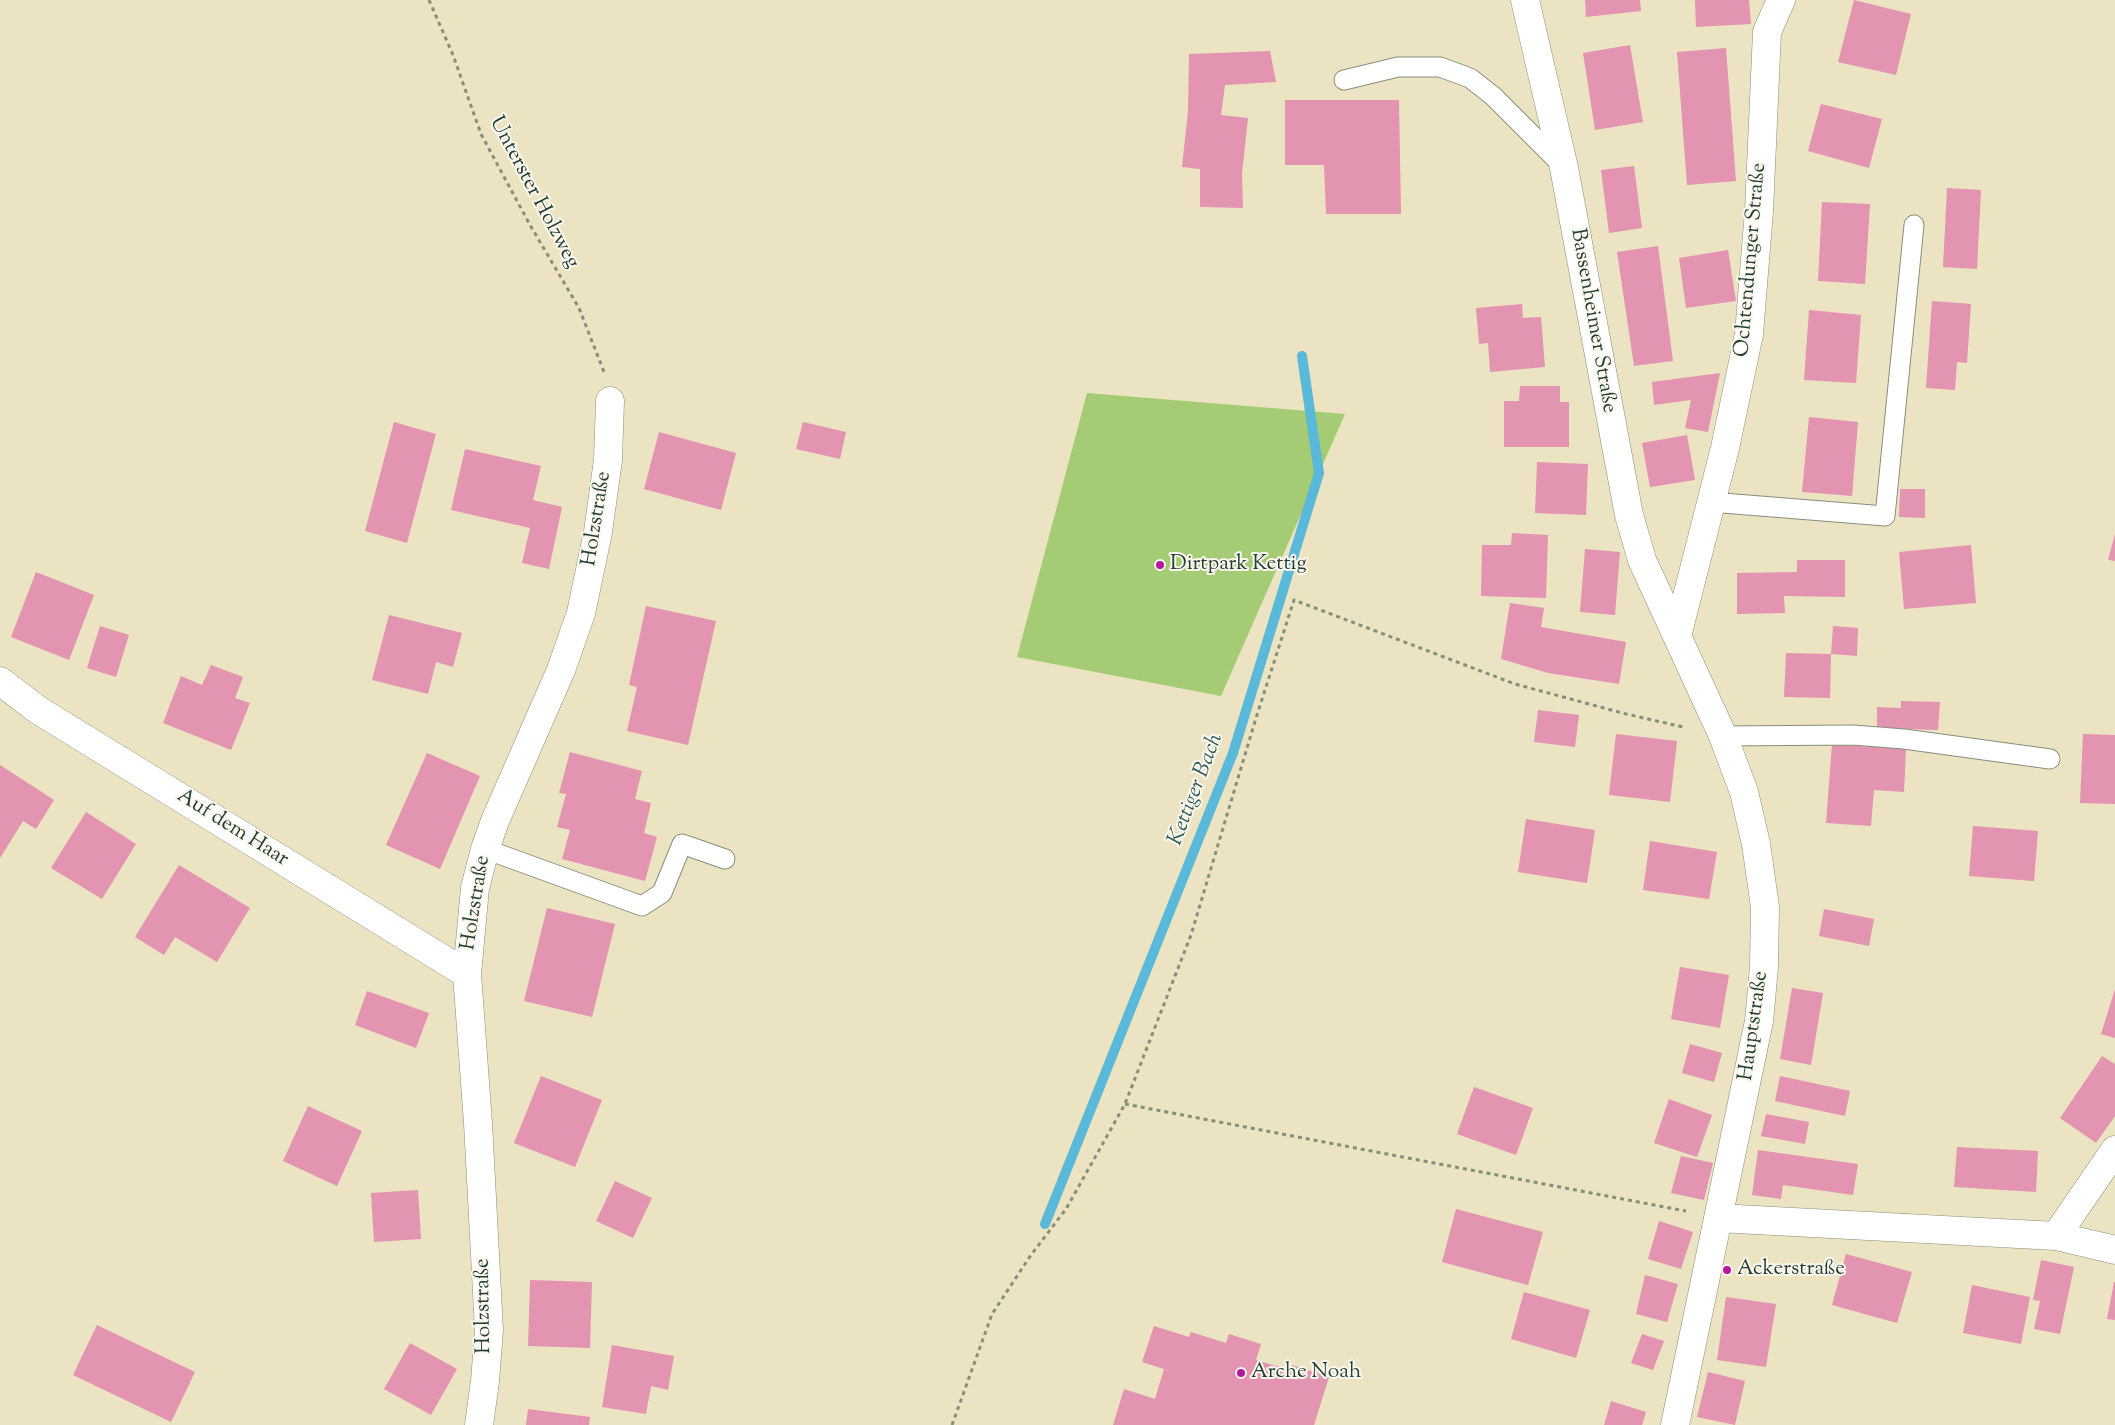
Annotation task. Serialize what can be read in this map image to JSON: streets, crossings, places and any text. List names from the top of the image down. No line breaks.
{"streets":{"street":["Ochtendunger Straße","Bassenheimer Straße","Holzstraße","Auf dem Haar","Hauptstraße"],"path":["Unterster Holzweg"]},"crossings":[["Unterster Holzweg","Holzstraße"],["Ochtendunger Straße","Bassenheimer Straße"],["Ochtendunger Straße","Hauptstraße"],["Bassenheimer Straße","Hauptstraße"],["Holzstraße","Auf dem Haar"]],"water":["Kettiger Bach"],"places":["Dirtpark Kettig","Ackerstraße","Arche Noah"]}
